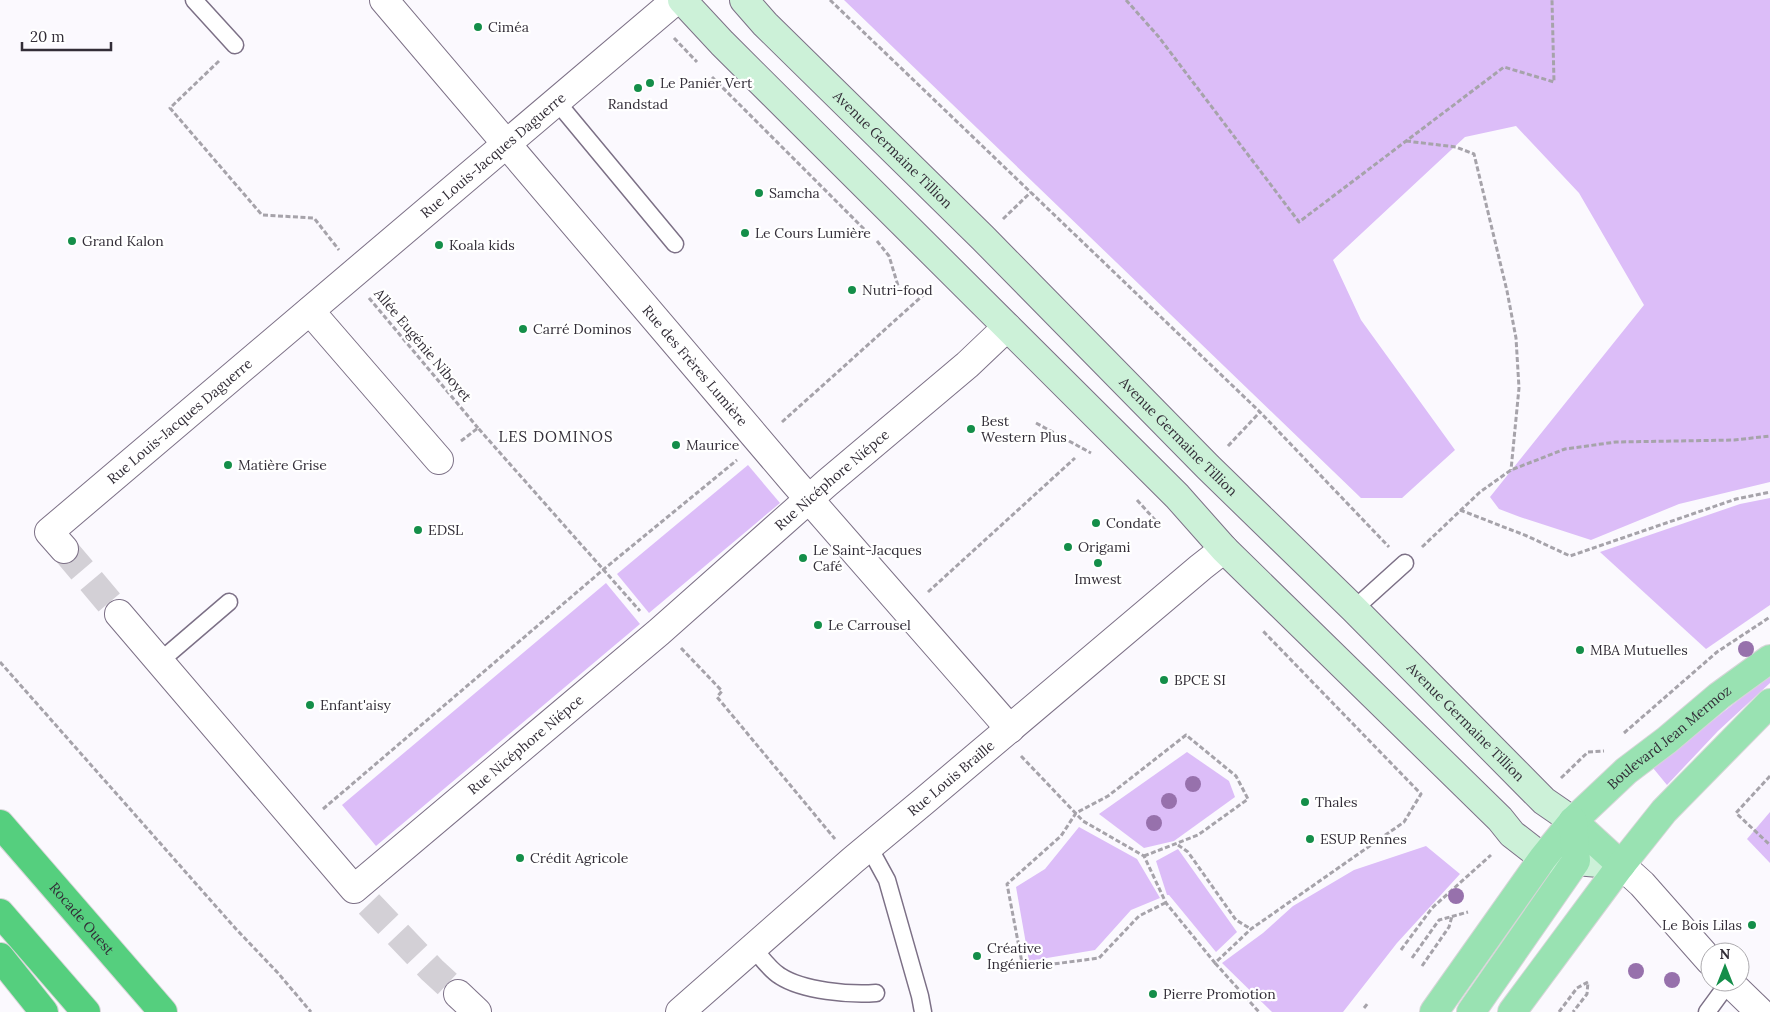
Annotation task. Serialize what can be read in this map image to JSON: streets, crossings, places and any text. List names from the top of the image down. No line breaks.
{"streets":{"highway":["Rocade Ouest"],"main road":["Avenue Germaine Tillion","Boulevard Jean Mermoz"],"street":["Rue Louis-Jacques Daguerre","Rue des Frères Lumière","Rue Nicéphore Niépce","Rue Louis Braille"],"path":["Allée Eugénie Niboyet"]},"crossings":[["Avenue Germaine Tillion","Boulevard Jean Mermoz"],["Rue Louis-Jacques Daguerre","Allée Eugénie Niboyet"],["Rue Louis-Jacques Daguerre","Rue des Frères Lumière"],["Allée Eugénie Niboyet","Rue Nicéphore Niépce"],["Rue des Frères Lumière","Rue Nicéphore Niépce"],["Rue des Frères Lumière","Rue Louis Braille"]],"districts":["LES DOMINOS"],"places":["Ciméa","Le Panier Vert","Randstad","Samcha","Le Cours Lumière","Grand Kalon","Koala kids","Nutri-food","Carré Dominos","Best Western Plus","Maurice","Matière Grise","Condate","EDSL","Origami","Le Saint-Jacques Café","Imwest","Le Carrousel","MBA Mutuelles","BPCE SI","Enfant'aisy","Thales","ESUP Rennes","Crédit Agricole","Le Bois Lilas","Créative Ingénierie","Pierre Promotion"],"scale_bar":"20 m","north":"top"}
